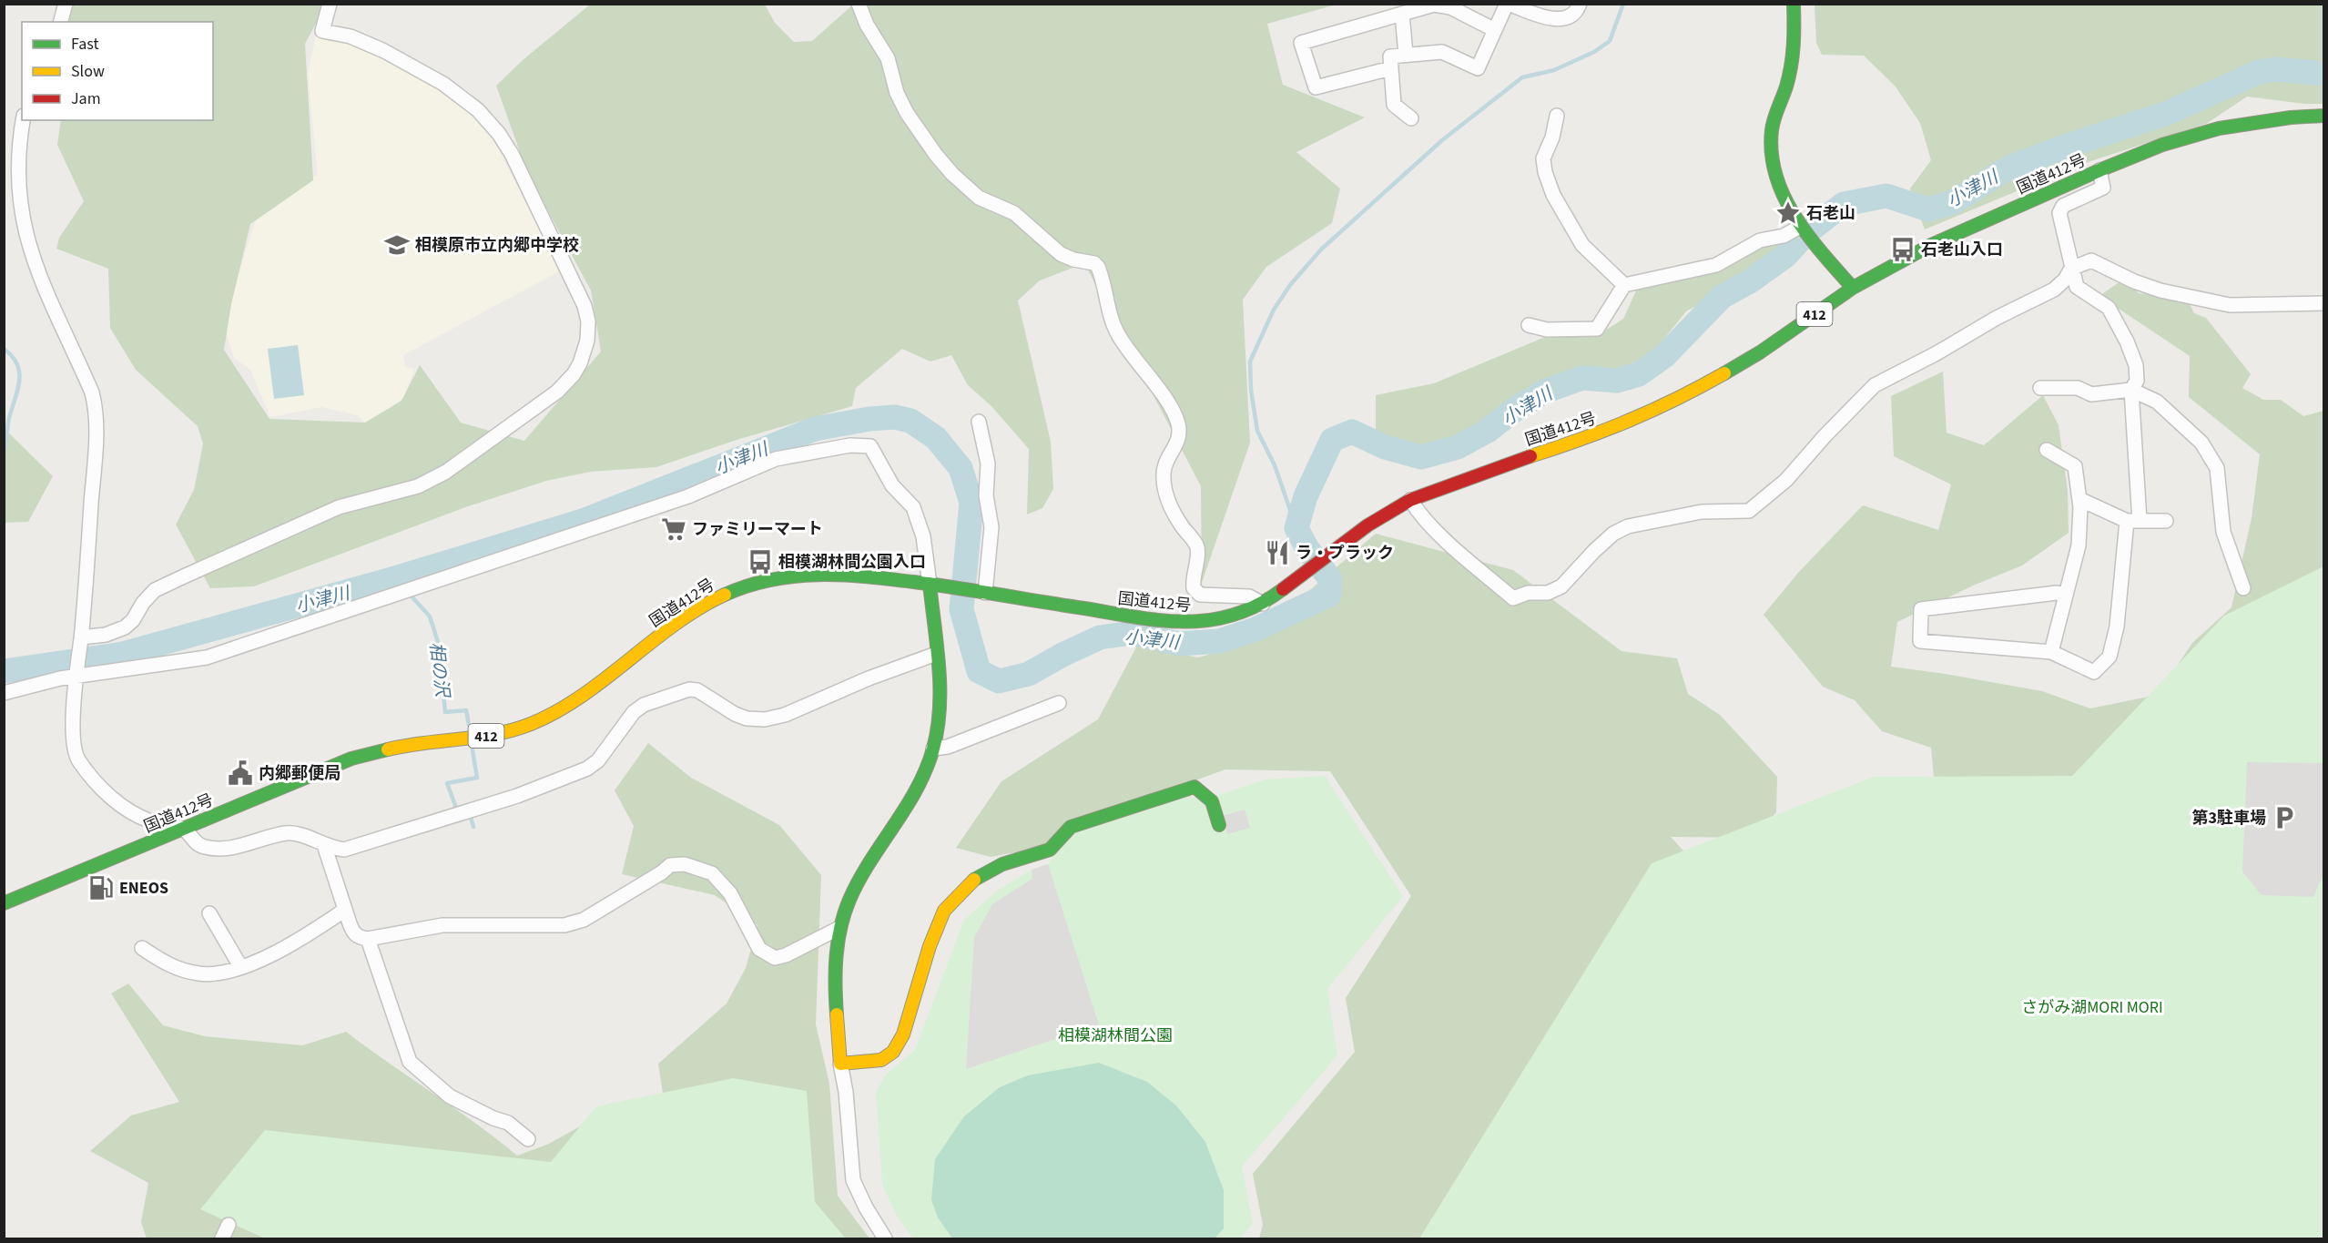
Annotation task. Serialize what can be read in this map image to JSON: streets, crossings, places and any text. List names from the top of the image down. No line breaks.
{"streets":{"main road":["国道412号","412"]},"water":["小津川","相の沢"],"parks":["さがみ湖MORI MORI","相模湖林間公園"],"places":{"place":["石老山"],"school or university":["相模原市立内郷中学校"],"bus stop":["石老山入口","相模湖林間公園入口"],"supermarket":["ファミリーマート"],"restaurant":["ラ・プラック"],"public building":["内郷郵便局"],"parking":["第3駐車場"],"fuel station":["ENEOS"]},"legend":["Fast","Slow","Jam"]}
